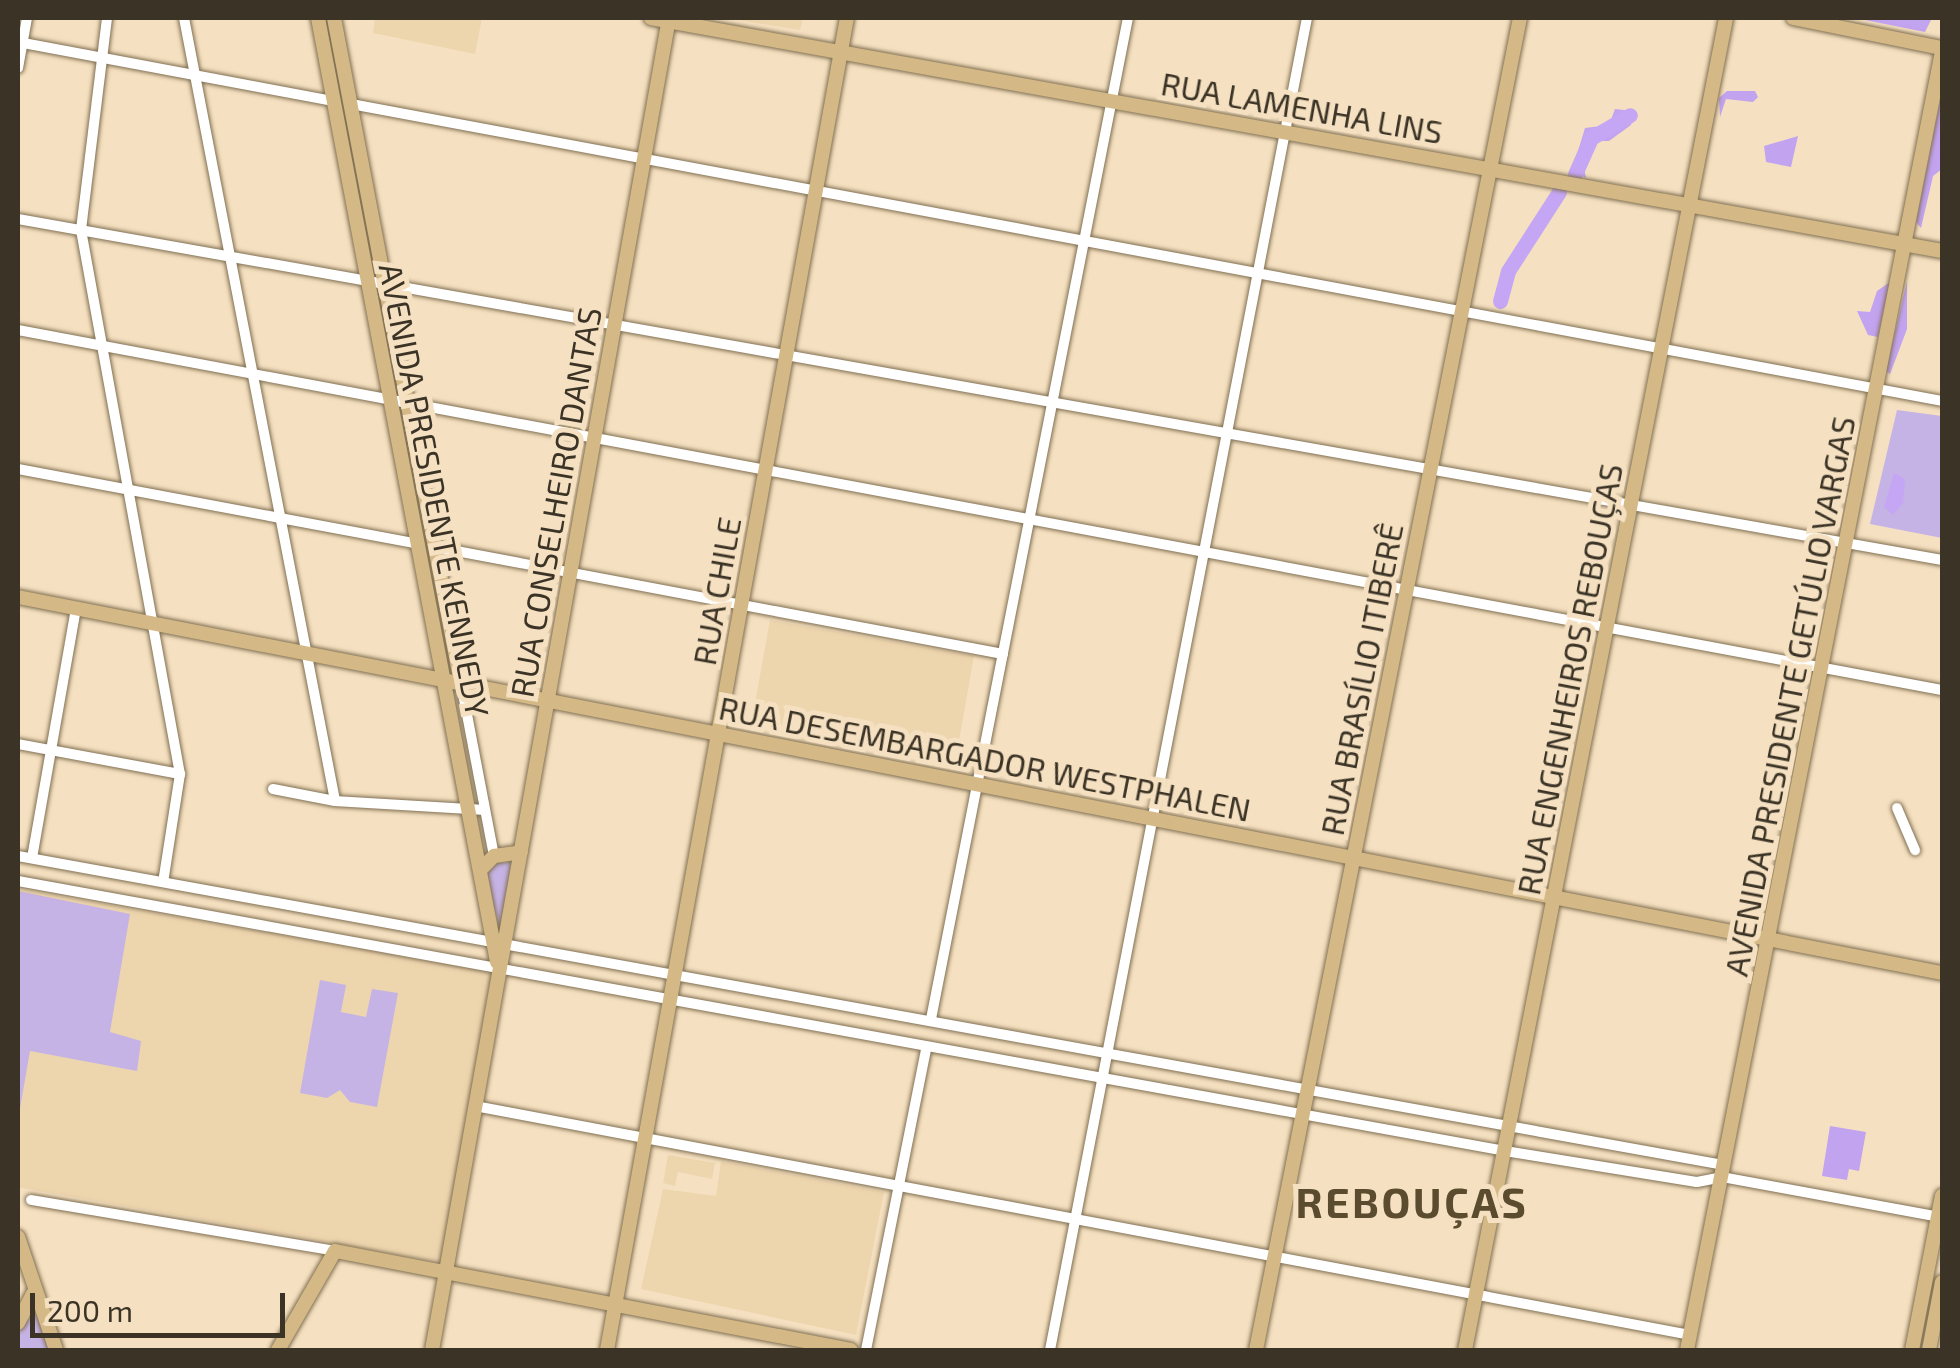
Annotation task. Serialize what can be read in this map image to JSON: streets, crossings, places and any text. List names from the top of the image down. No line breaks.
{"streets":{"main road":["RUA LAMENHA LINS","AVENIDA PRESIDENTE KENNEDY","RUA CONSELHEIRO DANTAS","RUA CHILE","RUA BRASÍLIO ITIBERÊ","RUA ENGENHEIROS REBOUÇAS","AVENIDA PRESIDENTE GETÚLIO VARGAS","RUA DESEMBARGADOR WESTPHALEN"]},"crossings":[["RUA LAMENHA LINS","RUA CONSELHEIRO DANTAS"],["RUA LAMENHA LINS","RUA CHILE"],["RUA LAMENHA LINS","RUA BRASÍLIO ITIBERÊ"],["RUA LAMENHA LINS","RUA ENGENHEIROS REBOUÇAS"],["RUA LAMENHA LINS","AVENIDA PRESIDENTE GETÚLIO VARGAS"],["AVENIDA PRESIDENTE KENNEDY","RUA CONSELHEIRO DANTAS"],["AVENIDA PRESIDENTE KENNEDY","RUA DESEMBARGADOR WESTPHALEN"],["RUA CONSELHEIRO DANTAS","RUA DESEMBARGADOR WESTPHALEN"],["RUA CHILE","RUA DESEMBARGADOR WESTPHALEN"],["RUA BRASÍLIO ITIBERÊ","RUA DESEMBARGADOR WESTPHALEN"],["RUA ENGENHEIROS REBOUÇAS","RUA DESEMBARGADOR WESTPHALEN"],["AVENIDA PRESIDENTE GETÚLIO VARGAS","RUA DESEMBARGADOR WESTPHALEN"]],"districts":["REBOUÇAS"],"scale_bar":"200 m"}
